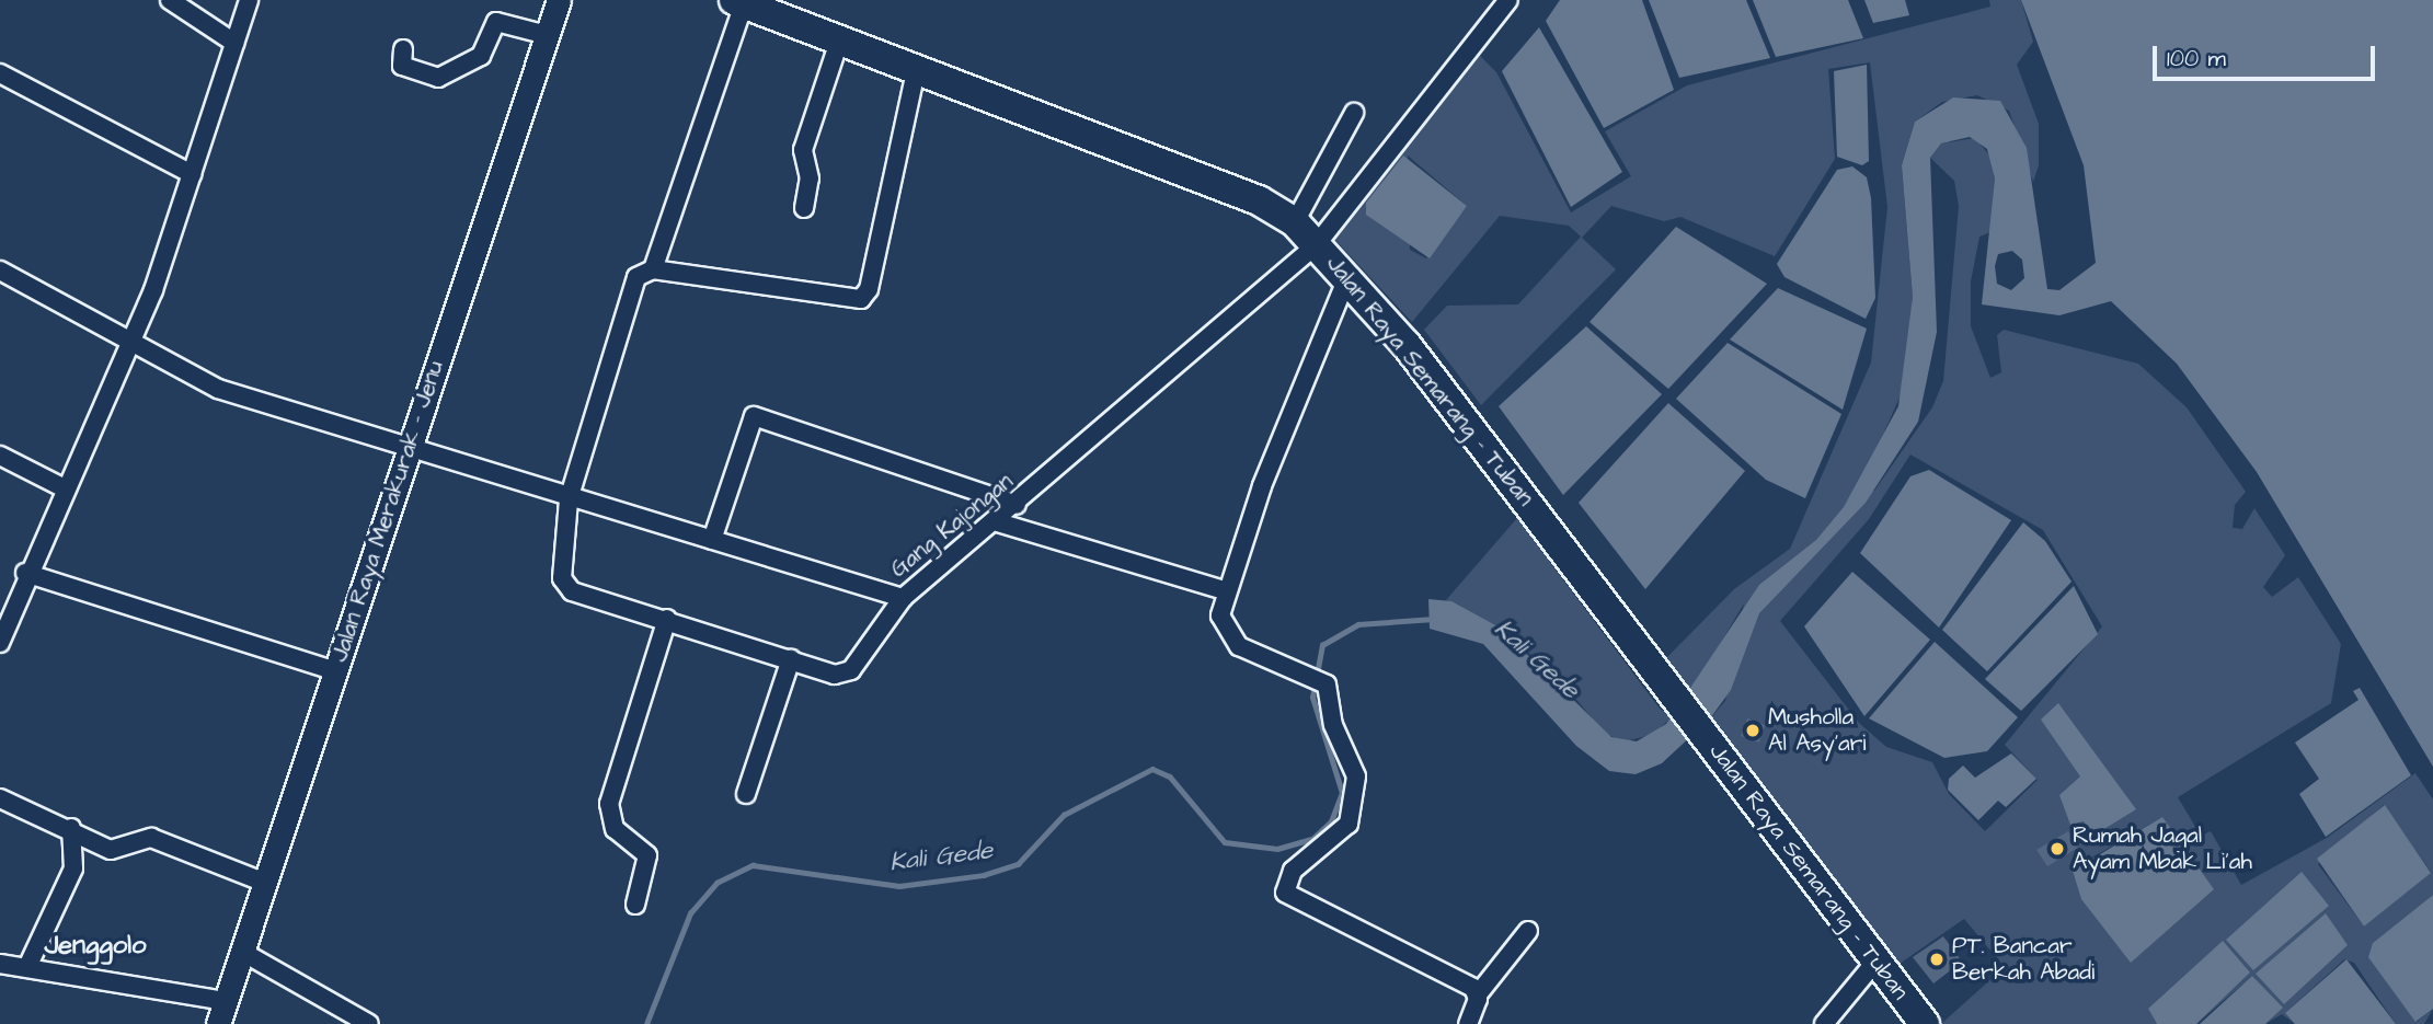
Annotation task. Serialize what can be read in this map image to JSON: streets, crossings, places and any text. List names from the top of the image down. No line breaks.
{"streets":{"highway":["Jalan Raya Semarang - Tuban"],"main road":["Jalan Raya Merakurak - Jenu"],"street":["Gang Kajongan"]},"crossings":[["Jalan Raya Semarang - Tuban","Gang Kajongan"],["Jalan Raya Merakurak - Jenu","Gang Kajongan"]],"districts":["Jenggolo"],"water":["Kali Gede"],"places":["Musholla Al Asy'ari","Rumah Jagal Ayam Mbak Li'ah","PT. Bancar Berkah Abadi"],"scale_bar":"100 m"}
